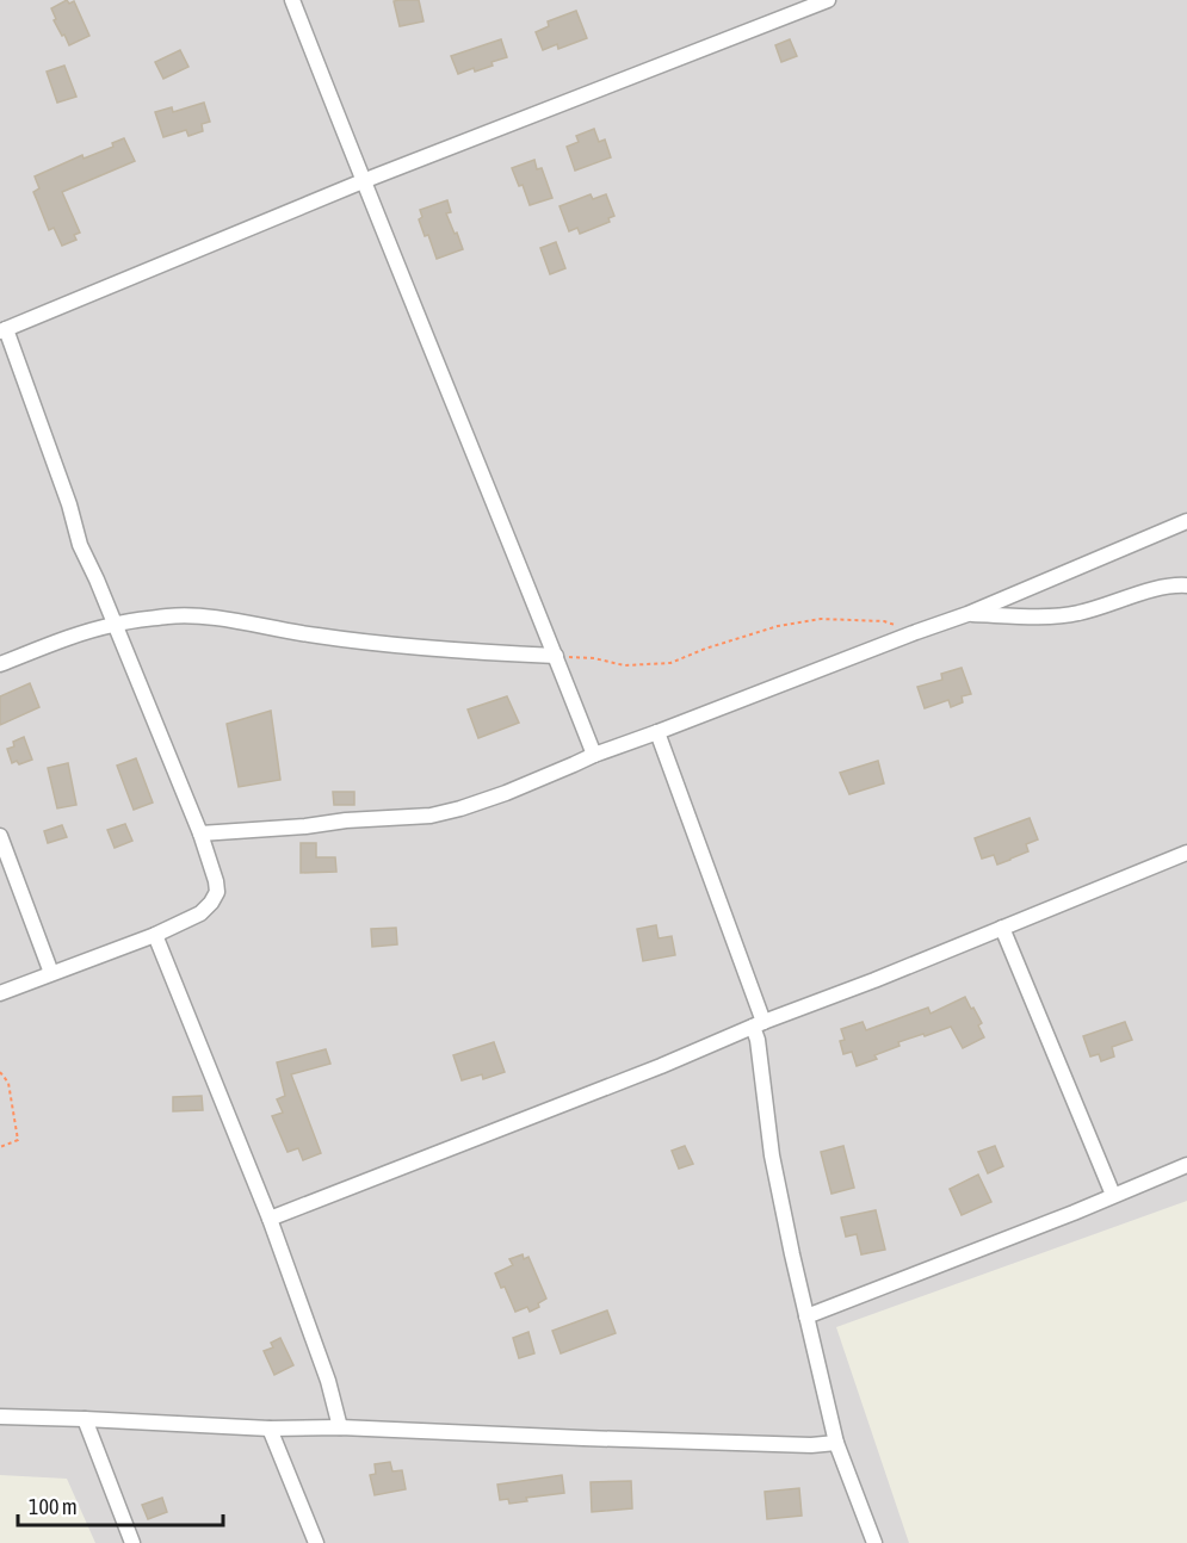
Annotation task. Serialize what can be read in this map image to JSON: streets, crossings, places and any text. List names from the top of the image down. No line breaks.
{"scale_bar":"100 m"}
